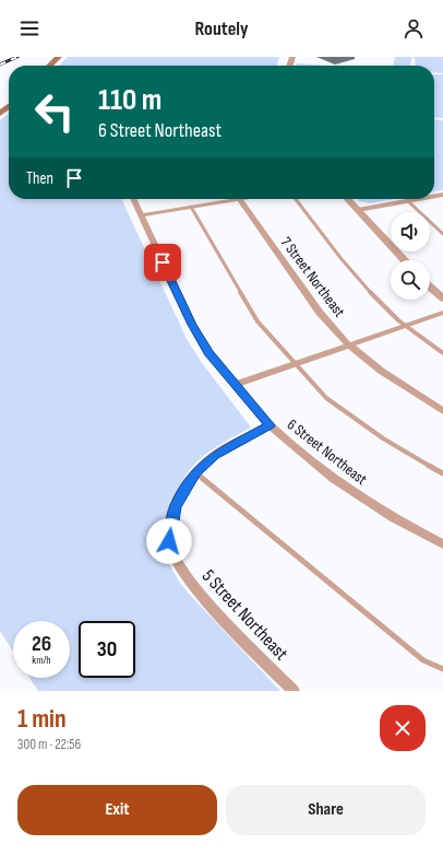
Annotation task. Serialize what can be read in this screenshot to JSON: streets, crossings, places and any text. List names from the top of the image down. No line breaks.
{"streets":{"street":["7 Street Northeast","6 Street Northeast","5 Street Northeast"]},"crossings":[["6 Street Northeast","5 Street Northeast"]],"page":{"header":"Routely","turn":["110 m","6 Street Northeast"],"then":"Then","speed":"26 km/h","limit":"30","heading":["1 min","300 m · 22:56"],"buttons":["Exit","Share"]}}
